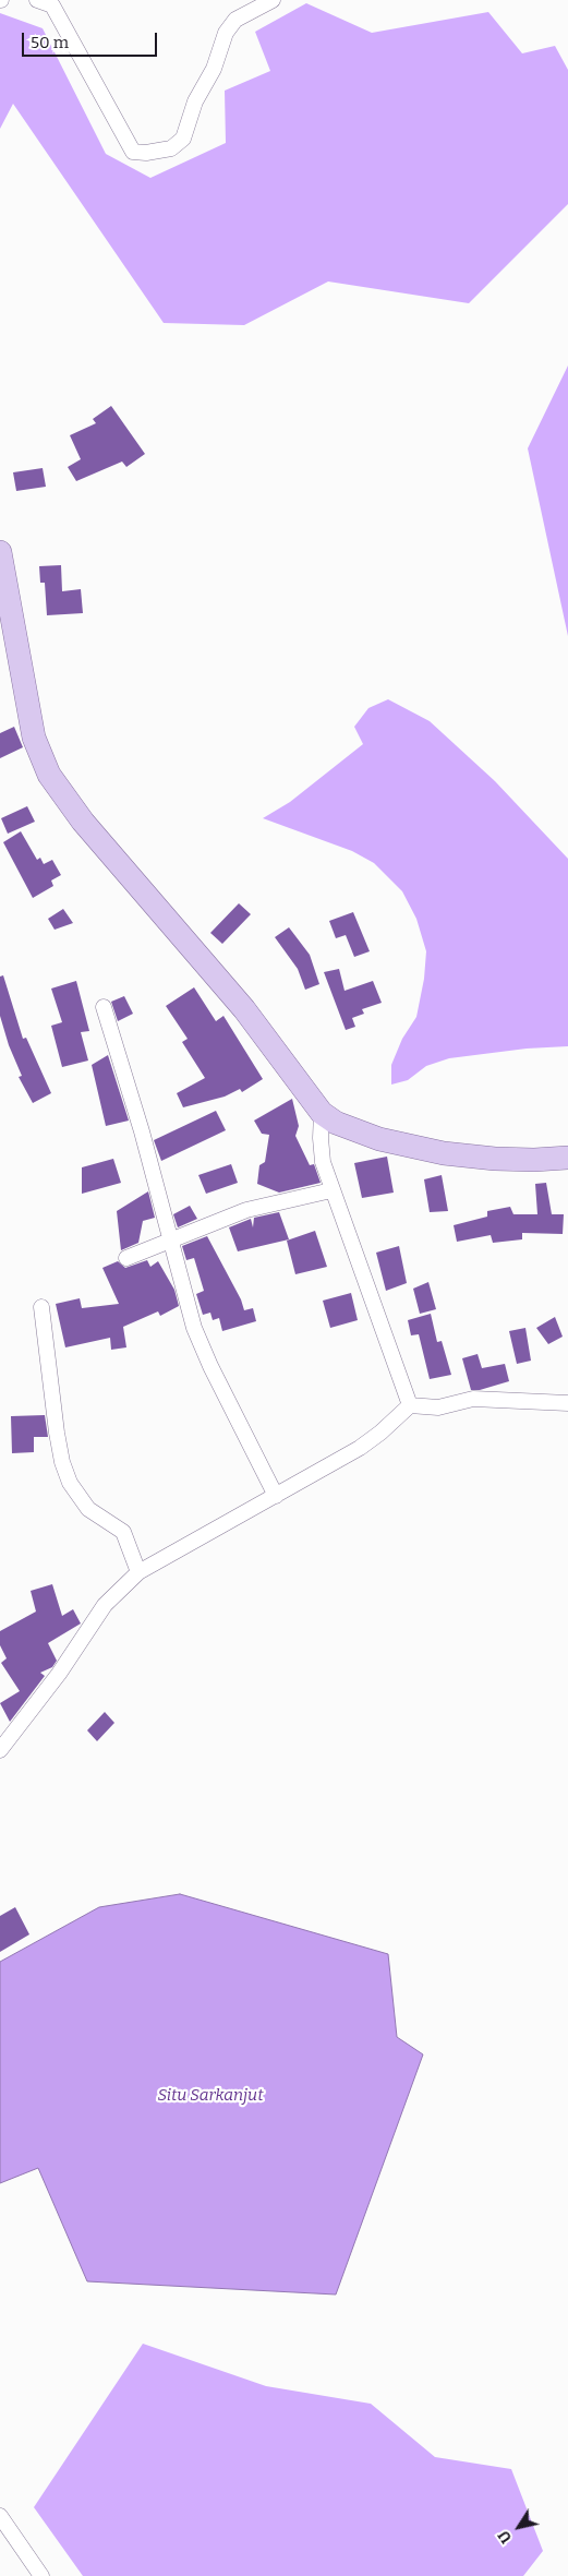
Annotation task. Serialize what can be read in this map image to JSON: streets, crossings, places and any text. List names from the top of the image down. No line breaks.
{"water":["Situ Sarkanjut"],"scale_bar":"50 m","north":"bottom left"}
